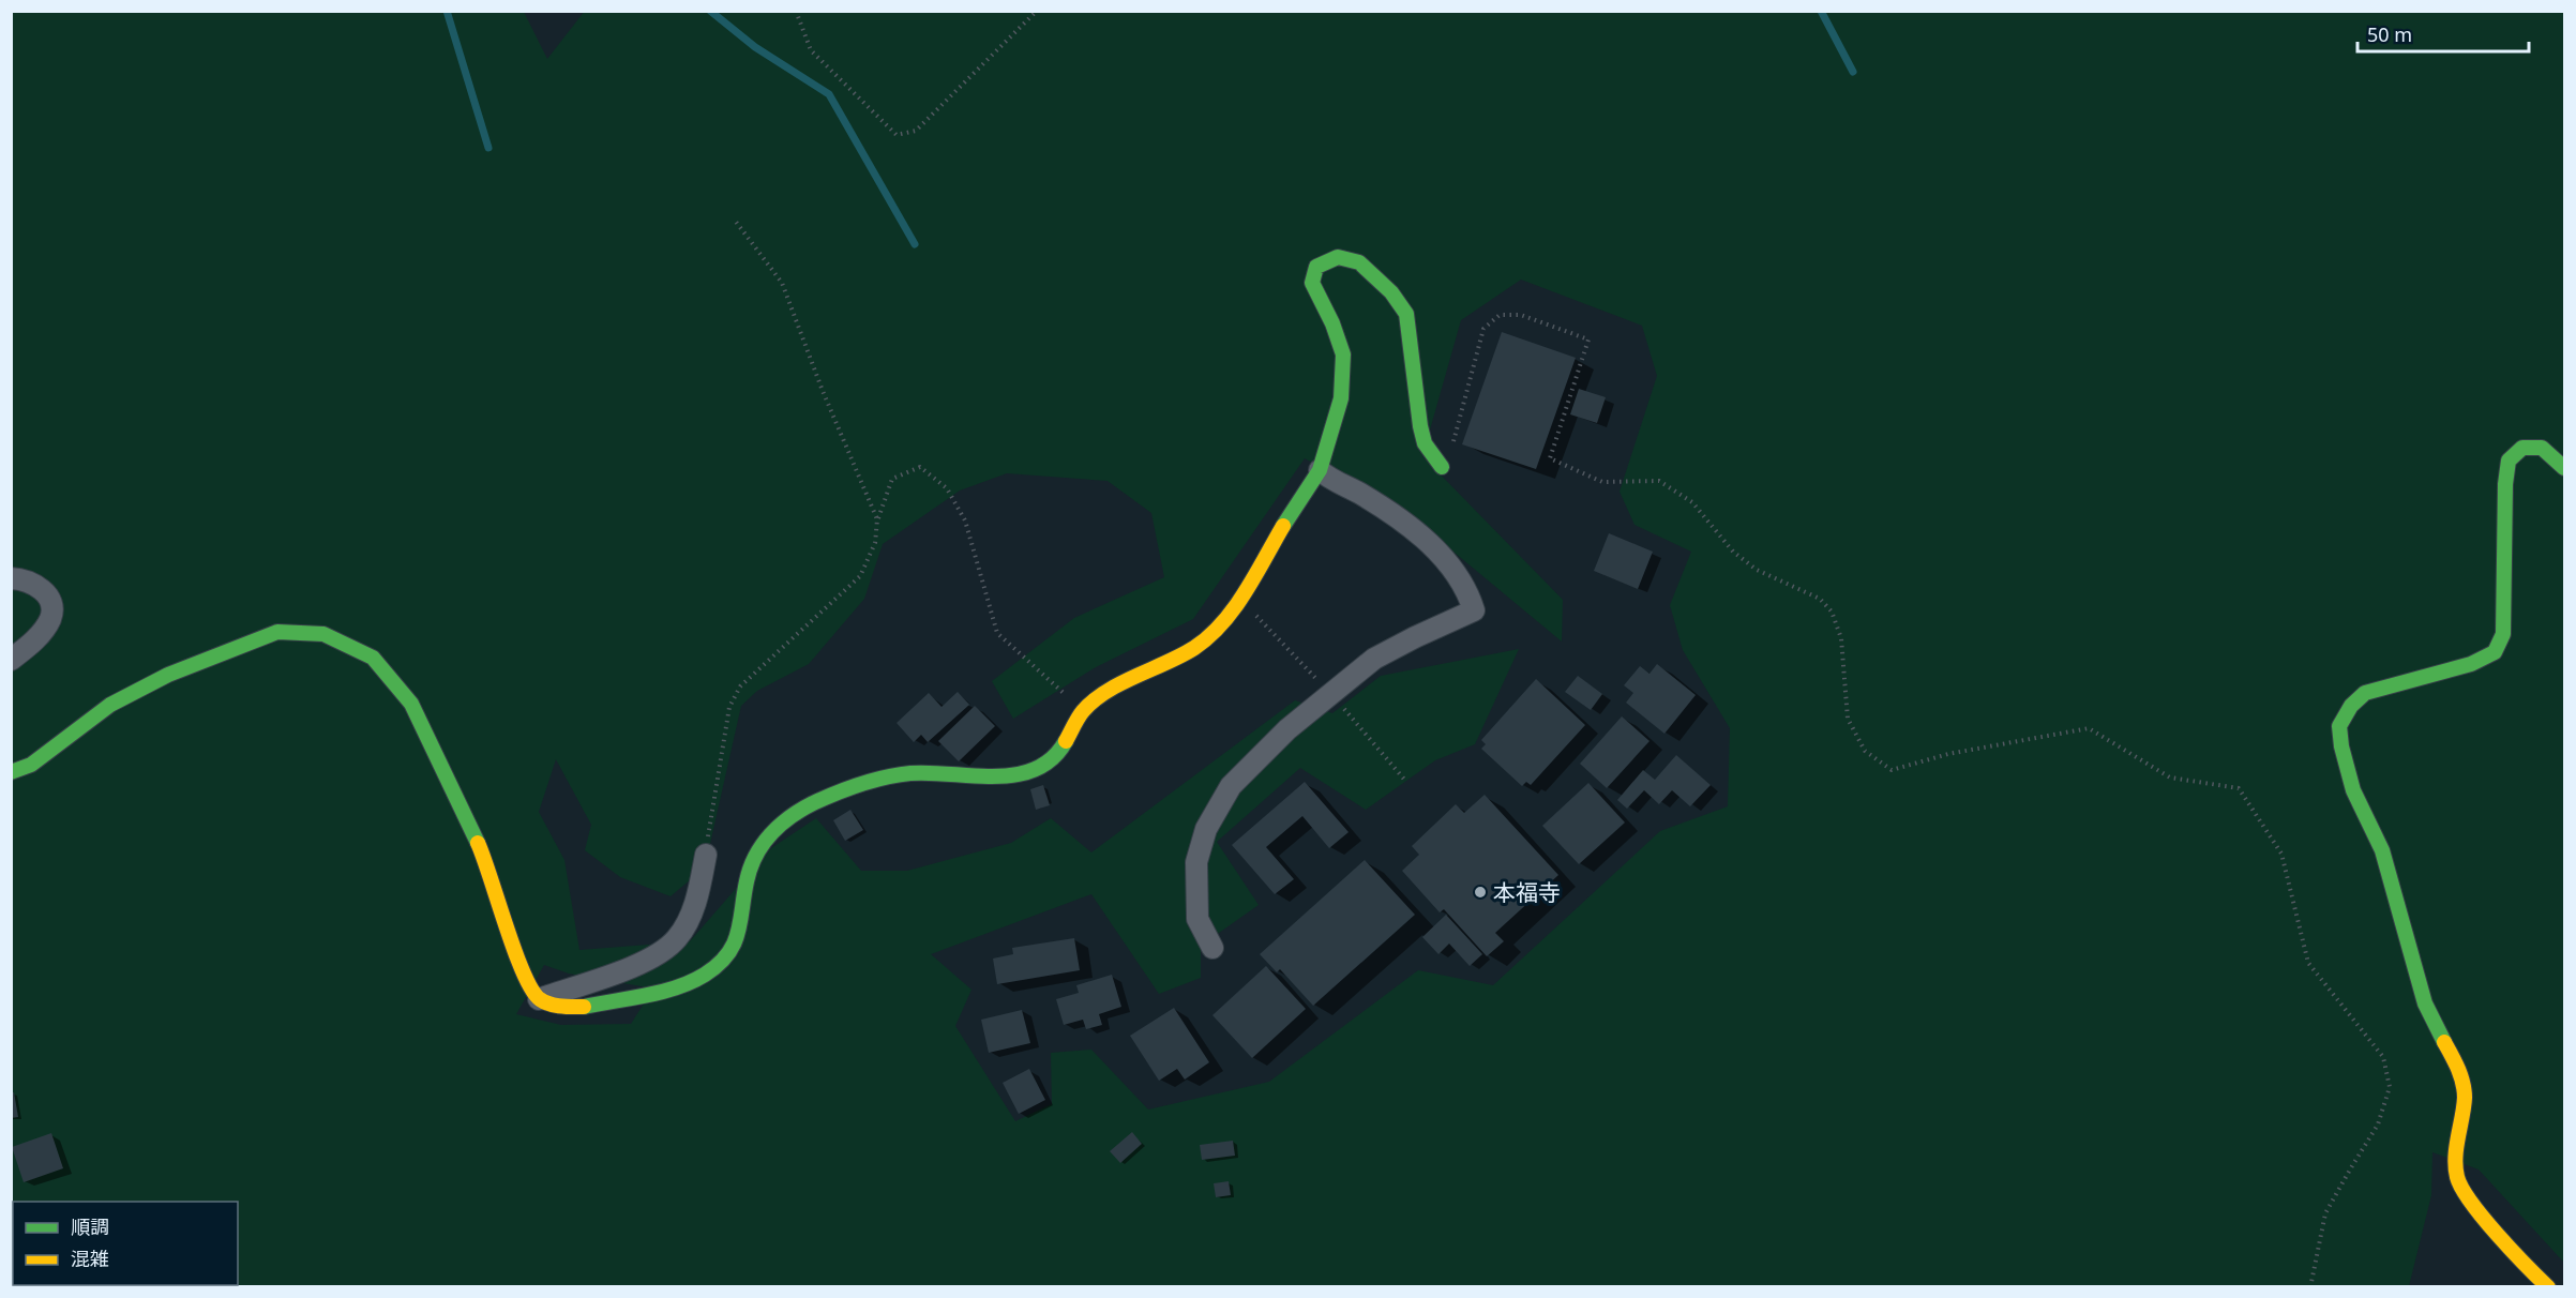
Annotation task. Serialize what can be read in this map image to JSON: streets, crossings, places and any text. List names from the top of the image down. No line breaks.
{"places":["本福寺"],"legend":["順調","混雑"],"scale_bar":"50 m"}
